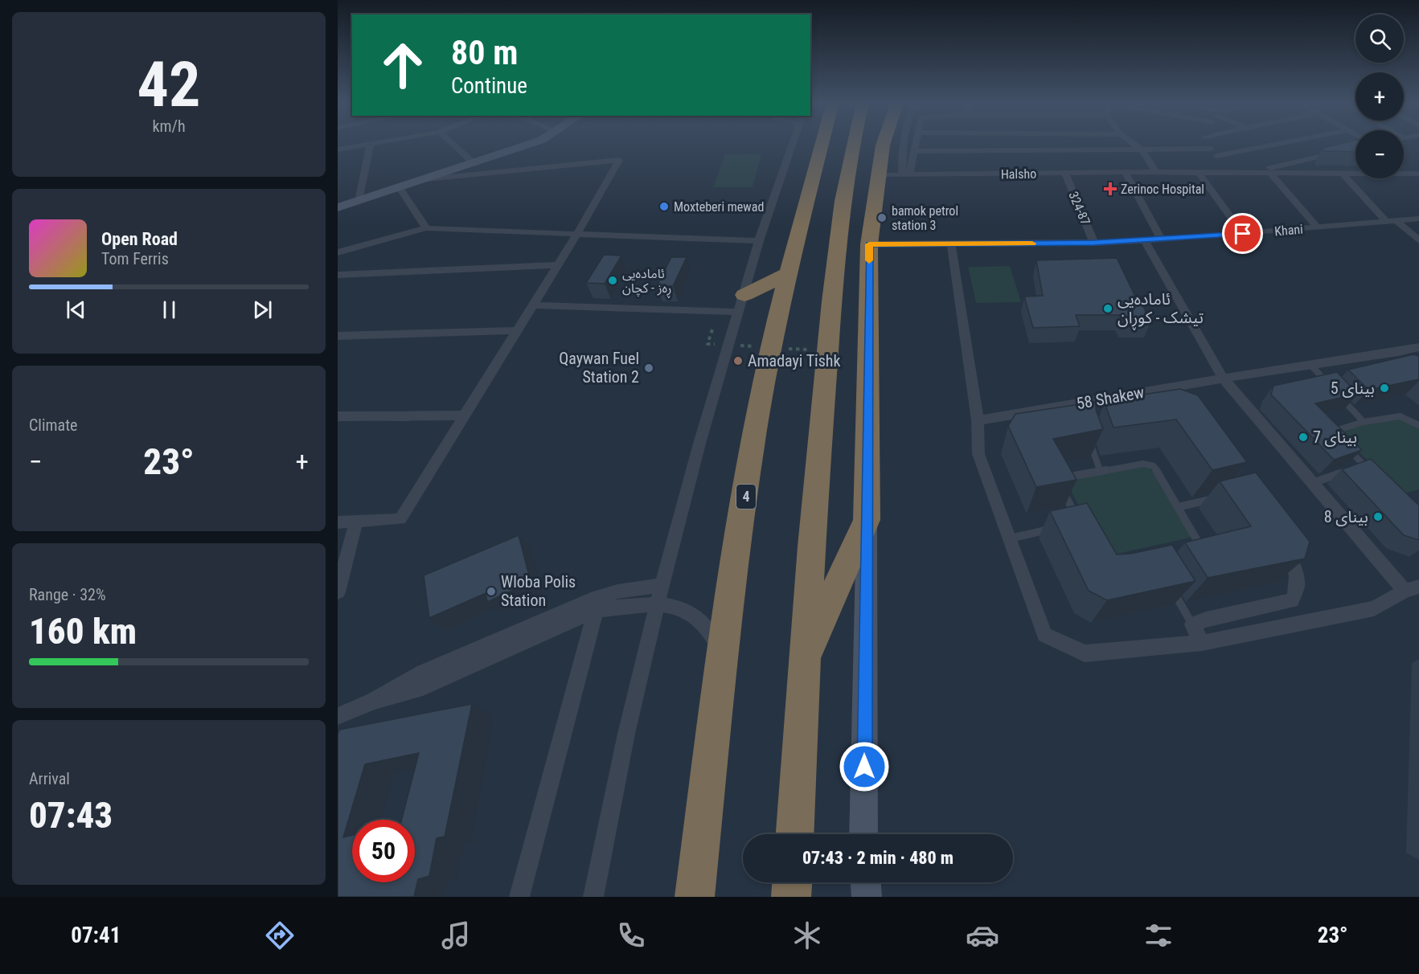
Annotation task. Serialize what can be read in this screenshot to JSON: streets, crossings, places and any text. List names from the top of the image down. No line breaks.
{"streets":{"highway":["4"],"street":["Halsho","324-87","Khani","58 Shakew"]},"crossings":[["Halsho","324-87"],["324-87","Khani"]],"places":{"health":["Zerinoc Hospital"],"other":["Moxteberi mewad","bamok petrol station 3","ئامادەیی ڕەز - کچان","ئامادەیی تیشک - کوڕان","Amadayi Tishk","Qaywan Fuel Station 2","بيناى 5","بيناى 7","بيناى 8","Wloba Polis Station"]},"page":{"tile":[["42","km/h"],"Climate",["Range · 32%","160 km"],["Arrival","07:43"]],"map_buttons":["+","−"],"turn":["80 m","Continue"],"song":["Open Road","Tom Ferris"],"heat":["−","23°","+"],"limit":"50","trip":"07:43 · 2 min · 480 m","tabs":["07:41","23°"]}}
